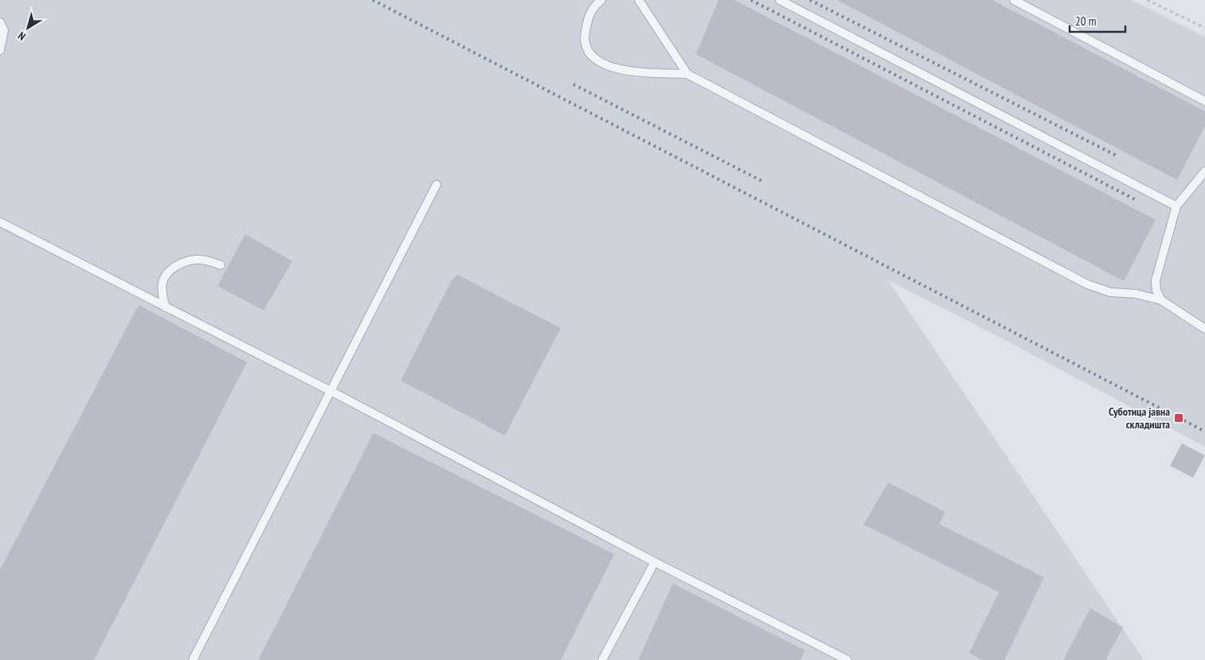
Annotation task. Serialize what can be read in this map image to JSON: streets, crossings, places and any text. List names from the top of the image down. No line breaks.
{"places":{"transit":["Суботица јавна складишта"]},"scale_bar":"20 m","north":"bottom left"}
